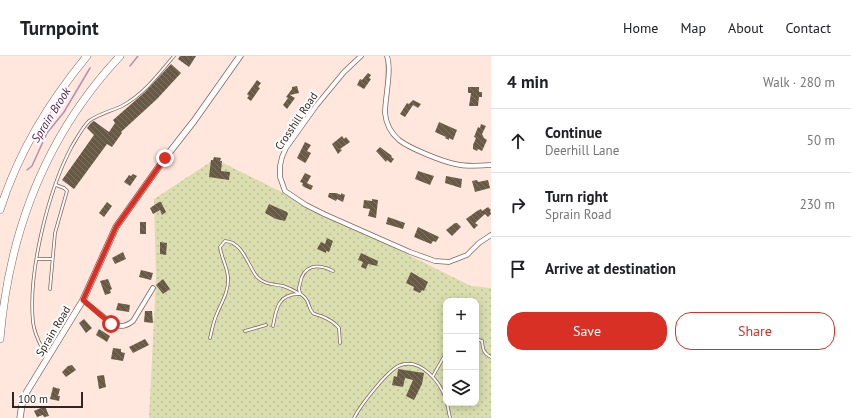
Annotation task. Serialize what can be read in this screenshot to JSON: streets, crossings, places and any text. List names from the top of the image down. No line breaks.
{"streets":{"street":["Crosshill Road","Sprain Road"]},"water":["Sprain Brook"],"scale_bar":"100 m","page":{"header":"Turnpoint","nav":["Home","Map","About","Contact"],"heading":["4 min","Walk · 280 m"],"list":[["Continue","Deerhill Lane","50 m"],["Turn right","Sprain Road","230 m"],"Arrive at destination"],"map_buttons":["+","−"],"buttons":["Save","Share"],"scale":"100 m"}}
